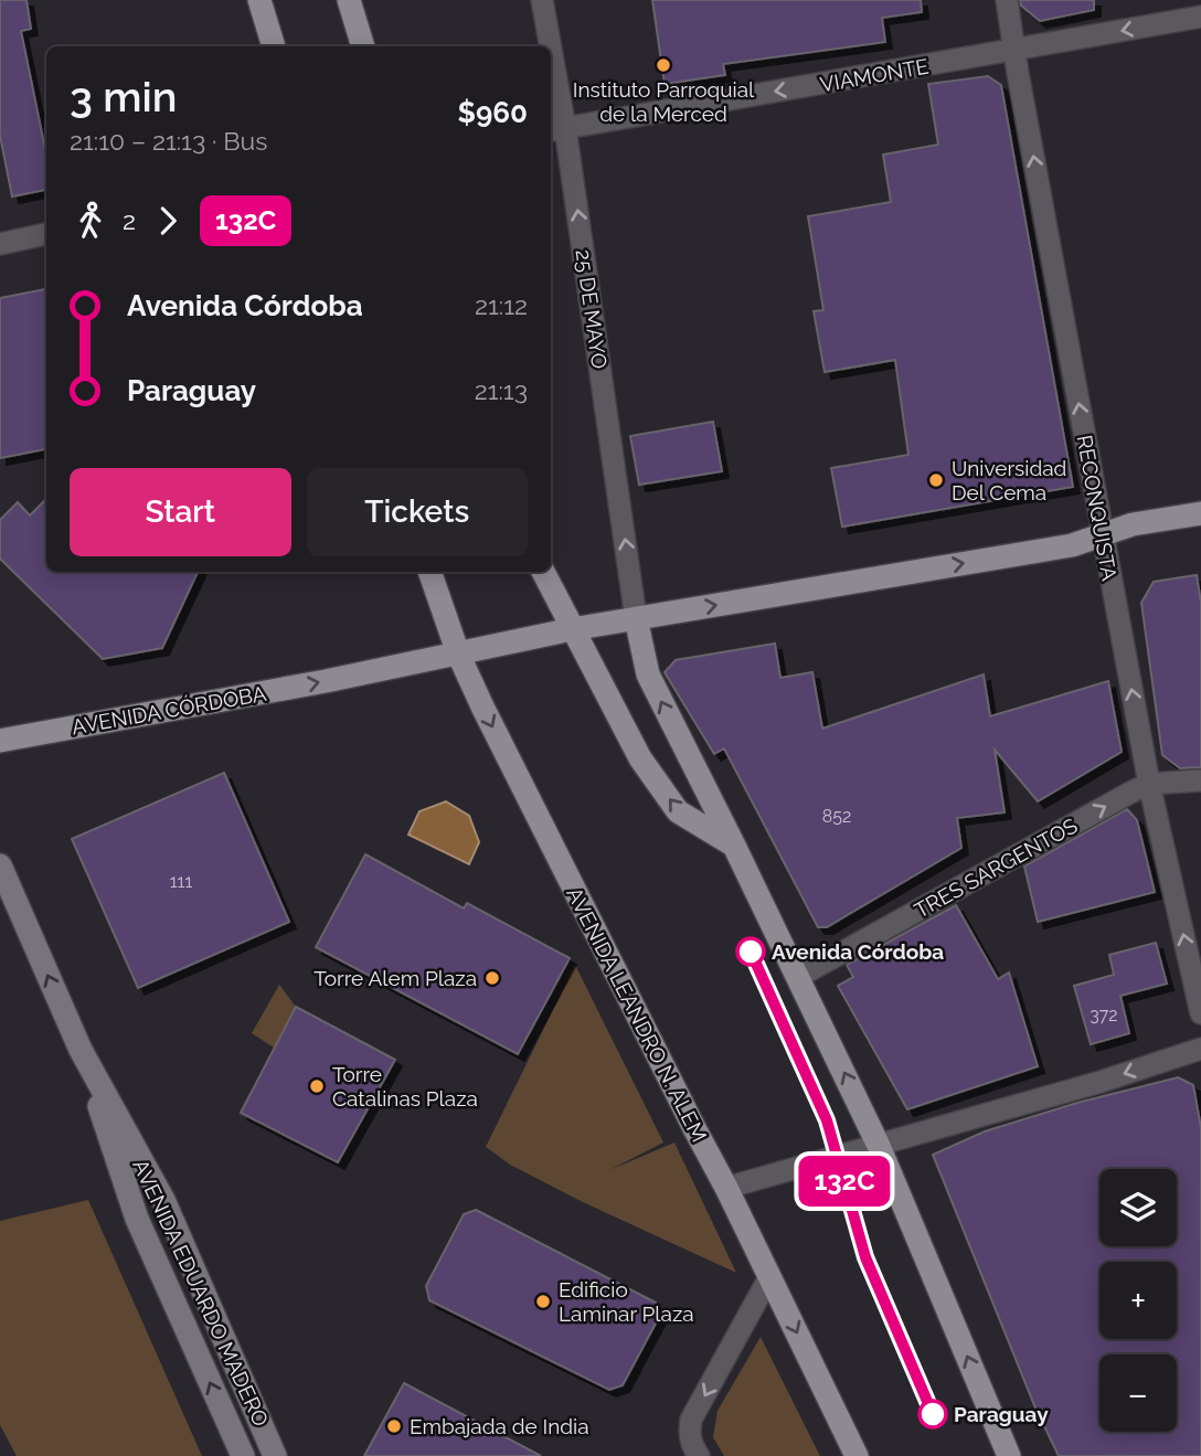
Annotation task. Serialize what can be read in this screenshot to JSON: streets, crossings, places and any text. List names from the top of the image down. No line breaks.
{"streets":{"main road":["AVENIDA CÓRDOBA","AVENIDA LEANDRO N. ALEM","AVENIDA EDUARDO MADERO"],"street":["VIAMONTE","25 DE MAYO","RECONQUISTA","TRES SARGENTOS"]},"crossings":[["VIAMONTE","25 DE MAYO"],["VIAMONTE","RECONQUISTA"],["25 DE MAYO","AVENIDA CÓRDOBA"],["RECONQUISTA","AVENIDA CÓRDOBA"],["RECONQUISTA","TRES SARGENTOS"],["AVENIDA CÓRDOBA","AVENIDA LEANDRO N. ALEM"]],"one_way":["VIAMONTE","25 DE MAYO","RECONQUISTA","AVENIDA CÓRDOBA","TRES SARGENTOS"],"places":["Instituto Parroquial de la Merced","Universidad Del Cema","Avenida Córdoba","Torre Alem Plaza","Torre Catalinas Plaza","Edificio Laminar Plaza","Paraguay","Embajada de India"],"lines":["bus line 132C"],"house_numbers":["852","111","372"],"page":{"on_map":"132C","heading":["3 min","21:10 – 21:13 · Bus","$960"],"legs":["2","132C"],"list":[{"name":"Avenida Córdoba","value":"21:12"},{"name":"Paraguay","value":"21:13"}],"buttons":["Start","Tickets"],"map_buttons":["+","−"]}}
